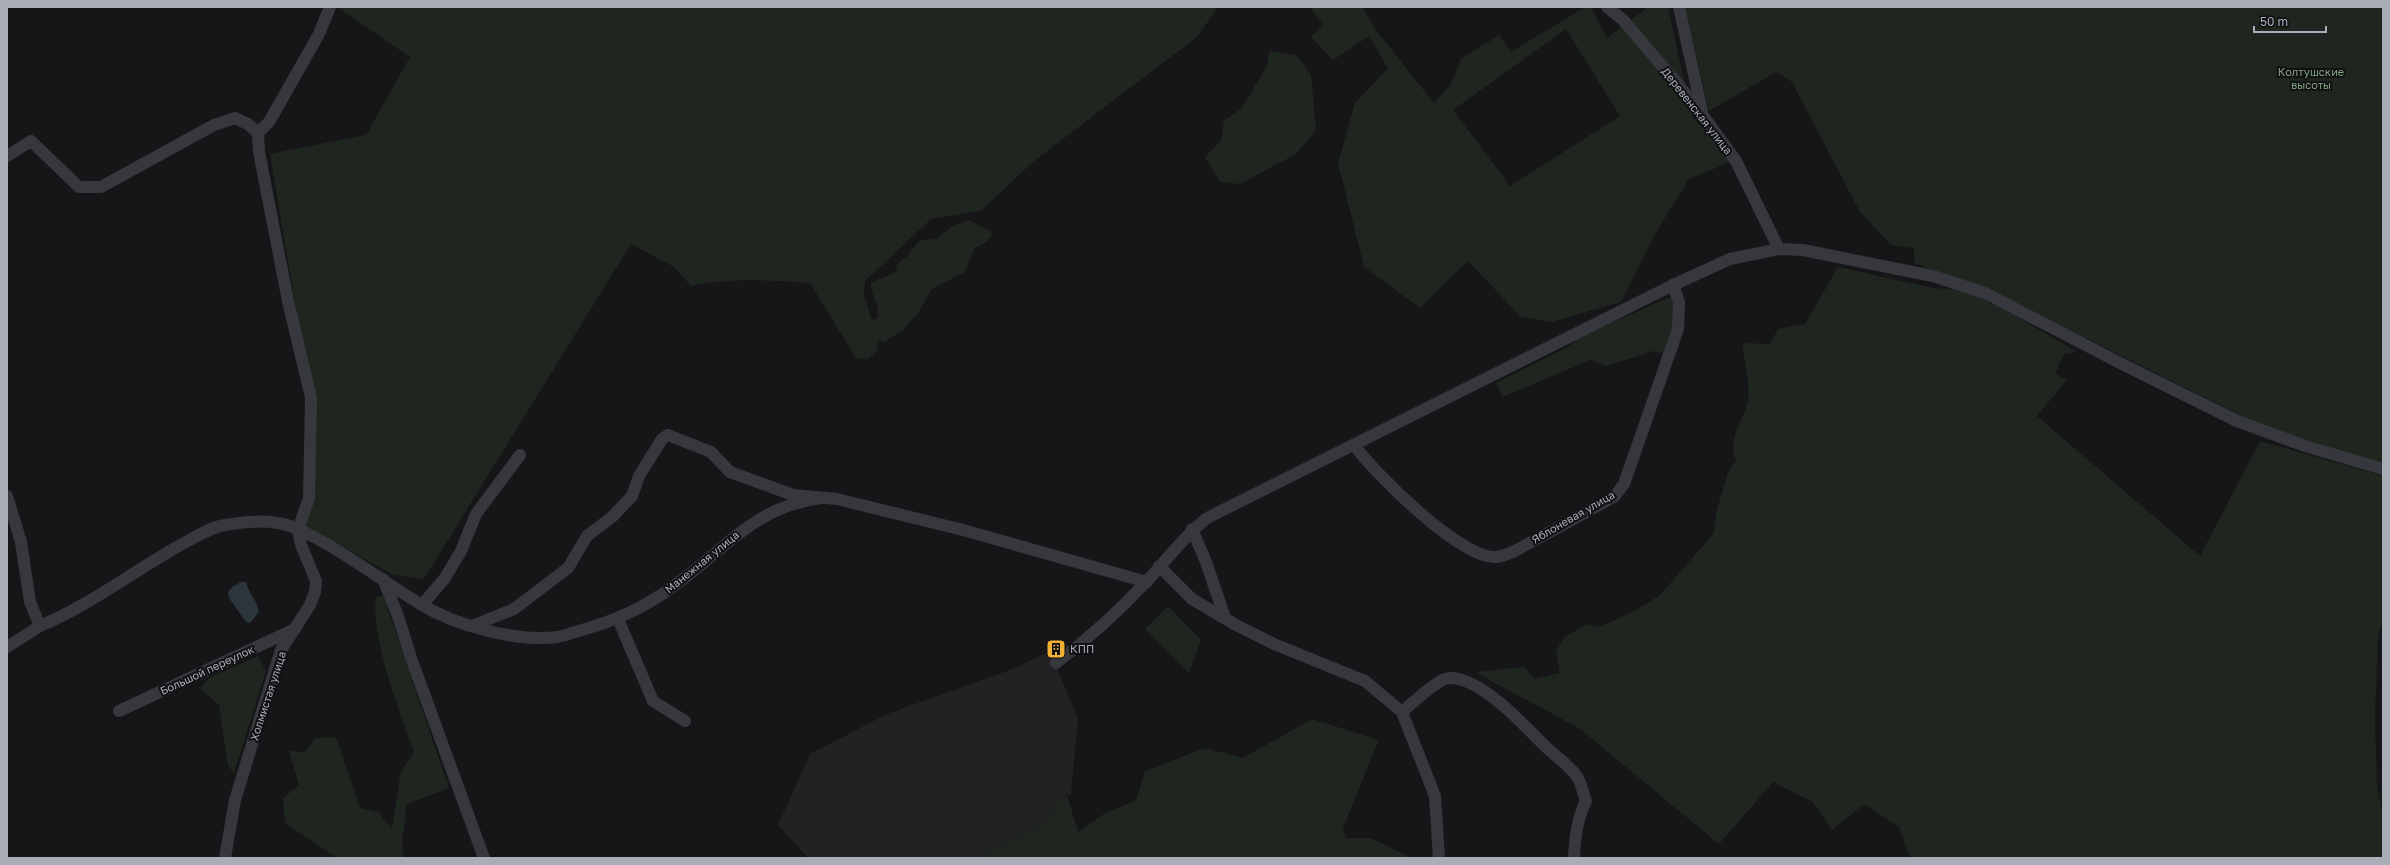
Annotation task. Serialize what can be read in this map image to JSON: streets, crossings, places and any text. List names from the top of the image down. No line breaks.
{"streets":{"street":["Деревенская улица","Яблоневая улица","Манежная улица","Большой переулок","Холмистая улица"]},"crossings":[["Манежная улица","Холмистая улица"],["Большой переулок","Холмистая улица"]],"parks":["Колтушские высоты"],"places":{"building":["КПП"]},"scale_bar":"50 m"}
